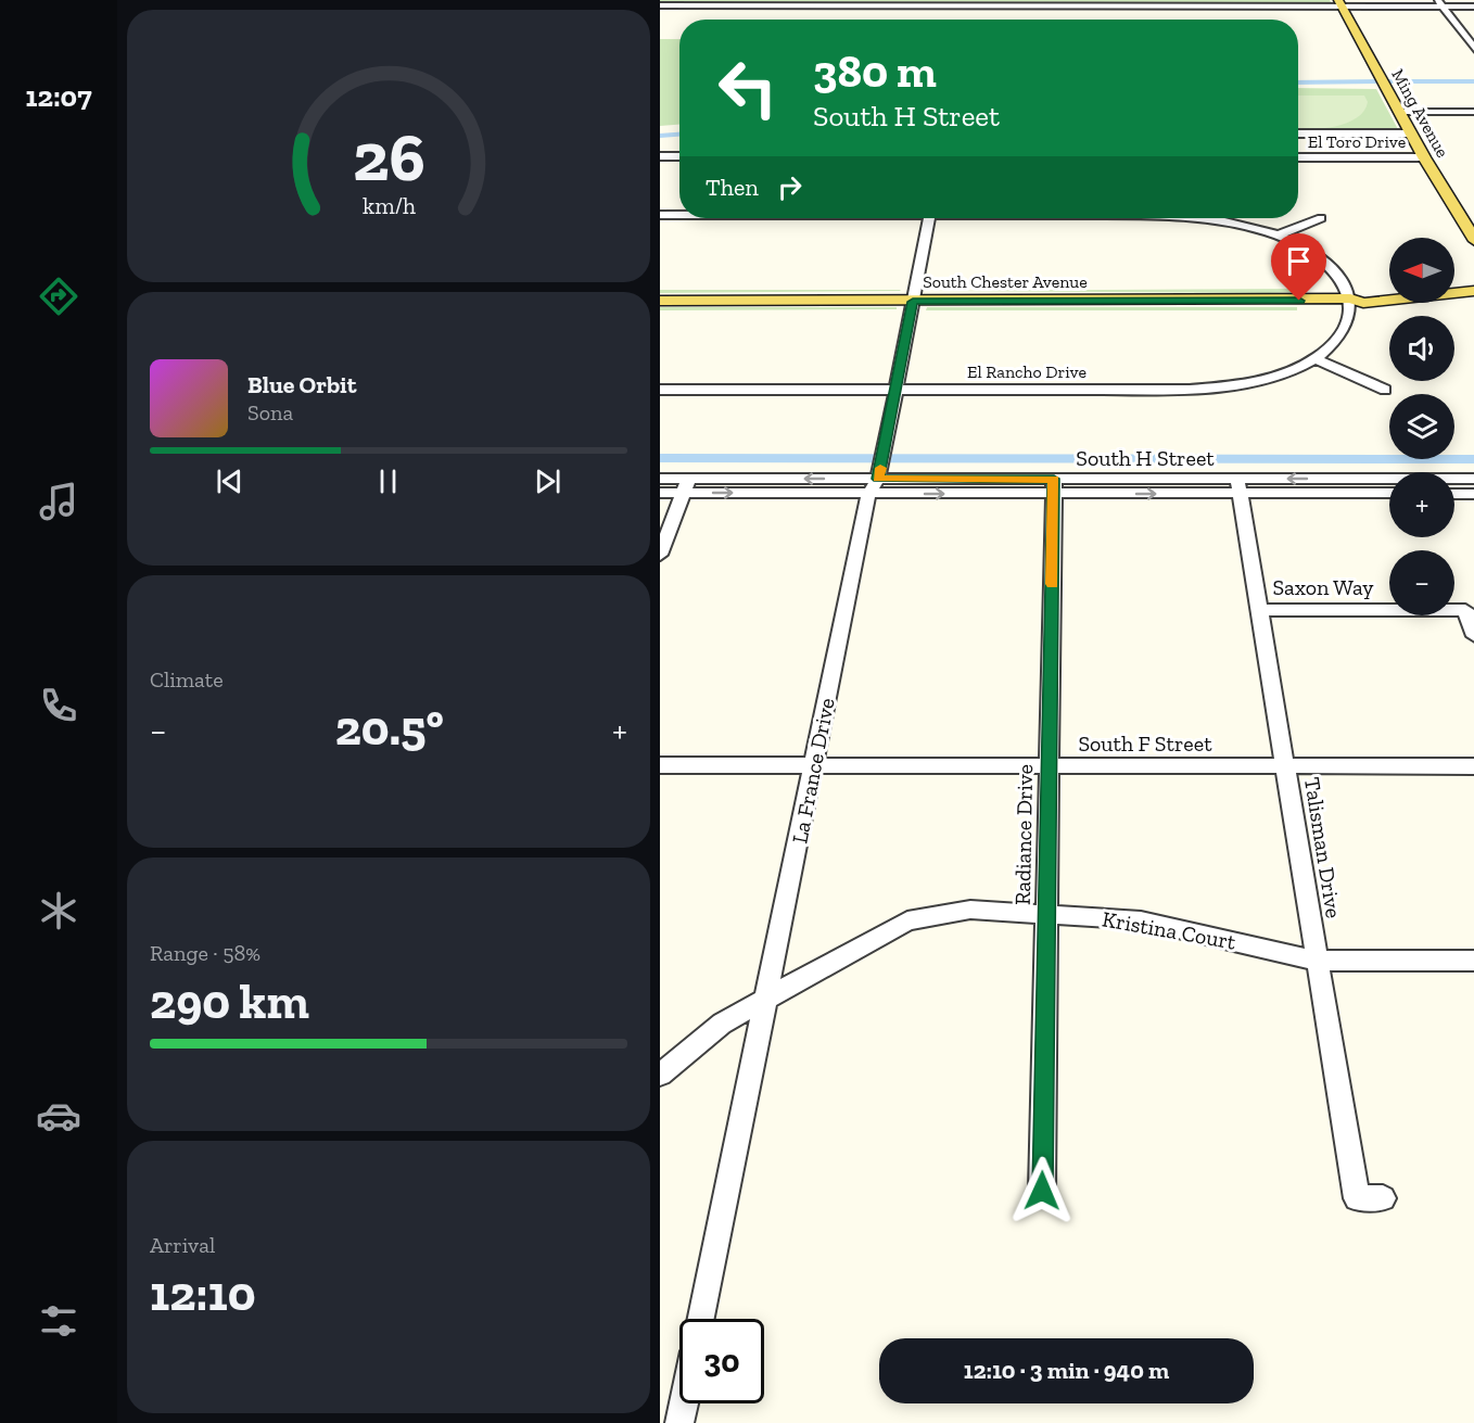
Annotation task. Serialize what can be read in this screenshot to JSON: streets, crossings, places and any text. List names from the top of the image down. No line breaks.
{"streets":{"main road":["Ming Avenue","South Chester Avenue"],"street":["El Toro Drive","El Rancho Drive","South H Street","Saxon Way","South F Street","La France Drive","Radiance Drive","Talisman Drive","Kristina Court"]},"crossings":[["Ming Avenue","El Toro Drive"],["South Chester Avenue","El Rancho Drive"],["South Chester Avenue","La France Drive"],["El Rancho Drive","La France Drive"],["South H Street","La France Drive"],["South H Street","Radiance Drive"],["South H Street","Talisman Drive"],["Saxon Way","Talisman Drive"],["South F Street","La France Drive"],["South F Street","Radiance Drive"],["South F Street","Talisman Drive"],["La France Drive","Kristina Court"],["Radiance Drive","Kristina Court"],["Talisman Drive","Kristina Court"]],"north":"left","page":{"tabs":"12:07","turn":["380 m","South H Street"],"then":"Then","map_buttons":["+","−"],"song":["Blue Orbit","Sona"],"tile":["Climate",["Range · 58%","290 km"],["Arrival","12:10"]],"heat":["−","20.5°","+"],"limit":"30","trip":"12:10 · 3 min · 940 m","gauge":["26","km/h"]}}
